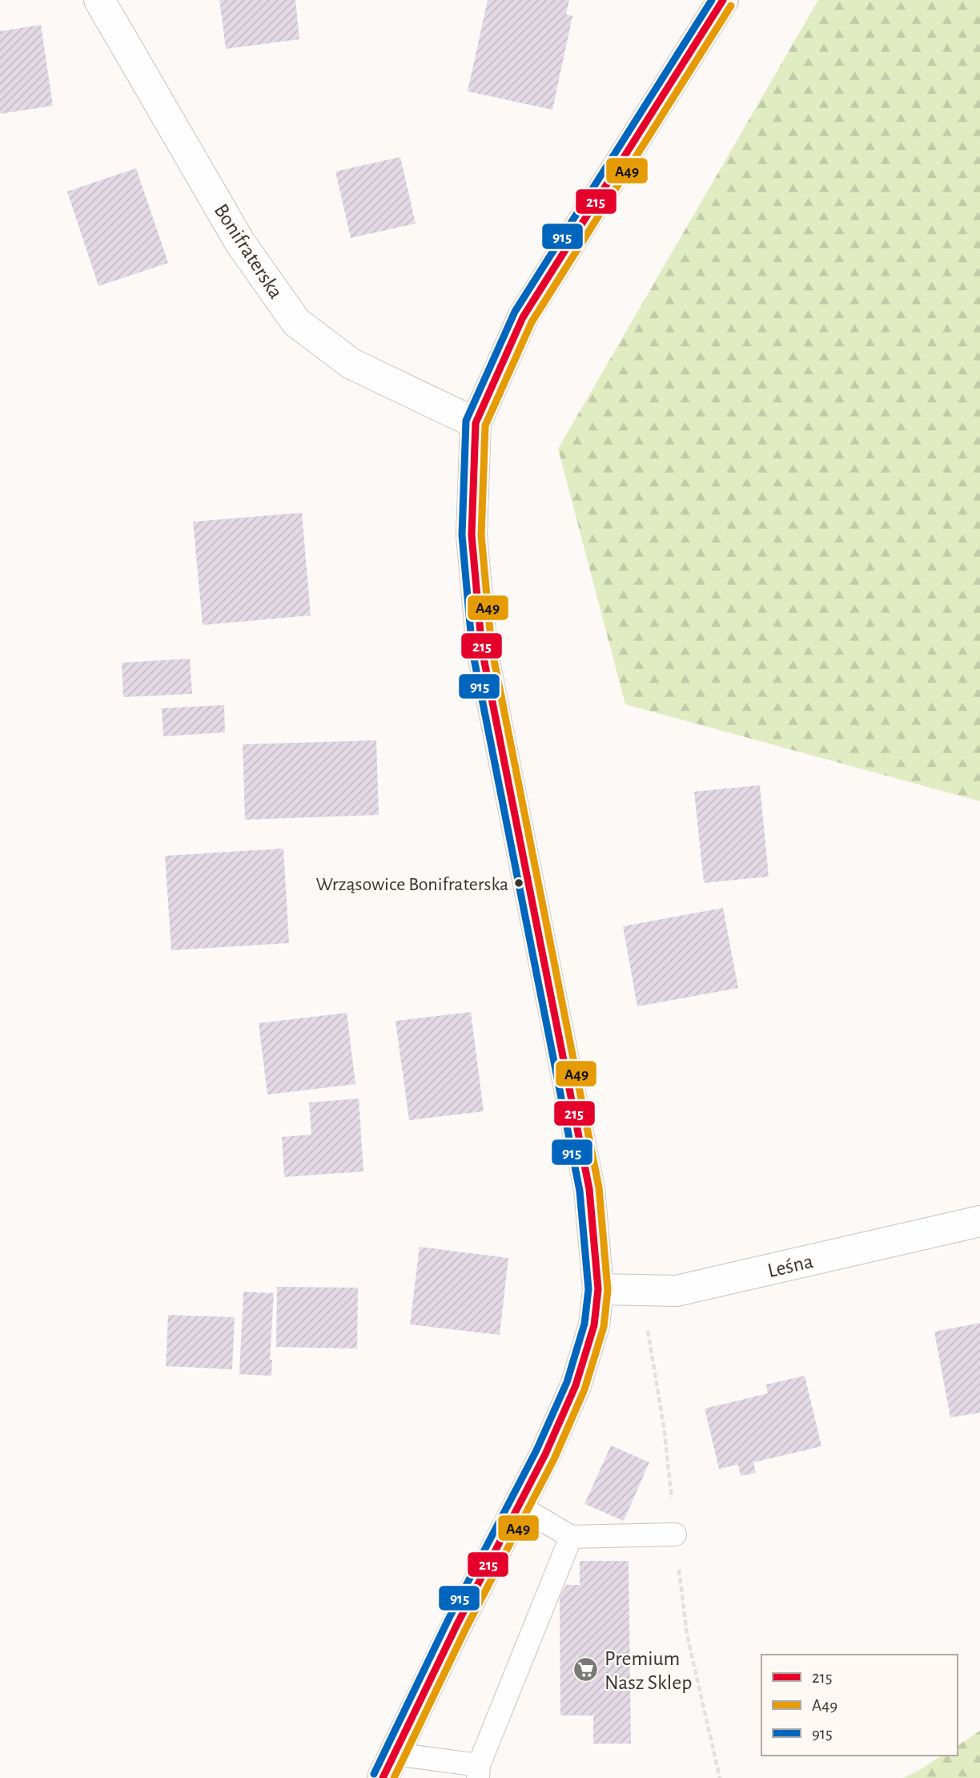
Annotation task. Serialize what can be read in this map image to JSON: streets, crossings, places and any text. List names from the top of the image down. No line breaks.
{"streets":{"street":["Bonifraterska","Leśna"]},"places":{"other":["Wrząsowice Bonifraterska"],"supermarket":["Premium Nasz Sklep"]},"lines":["transit line 215","transit line 915","transit line A49"],"legend":["215","A49","915"]}
